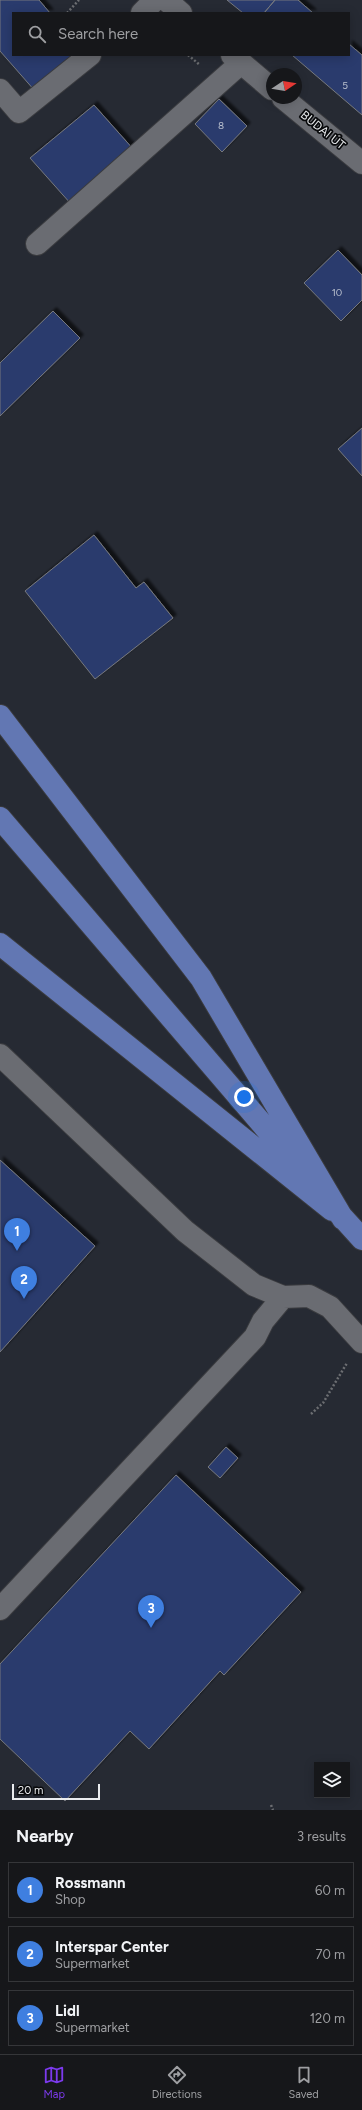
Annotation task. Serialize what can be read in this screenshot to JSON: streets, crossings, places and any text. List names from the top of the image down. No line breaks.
{"streets":{"street":["BUDAI ÚT"]},"house_numbers":["5","8","10"],"scale_bar":"20 m","north":"right","page":{"search":"Search here","pins":["1","2","3"],"scale":"20 m","heading":["Nearby","3 results"],"list":[{"mark":"1","name":"Rossmann","note":"Shop","value":"60 m"},{"mark":"2","name":"Interspar Center","note":"Supermarket","value":"70 m"},{"mark":"3","name":"Lidl","note":"Supermarket","value":"120 m"}],"nav":["Map","Directions","Saved"]}}
